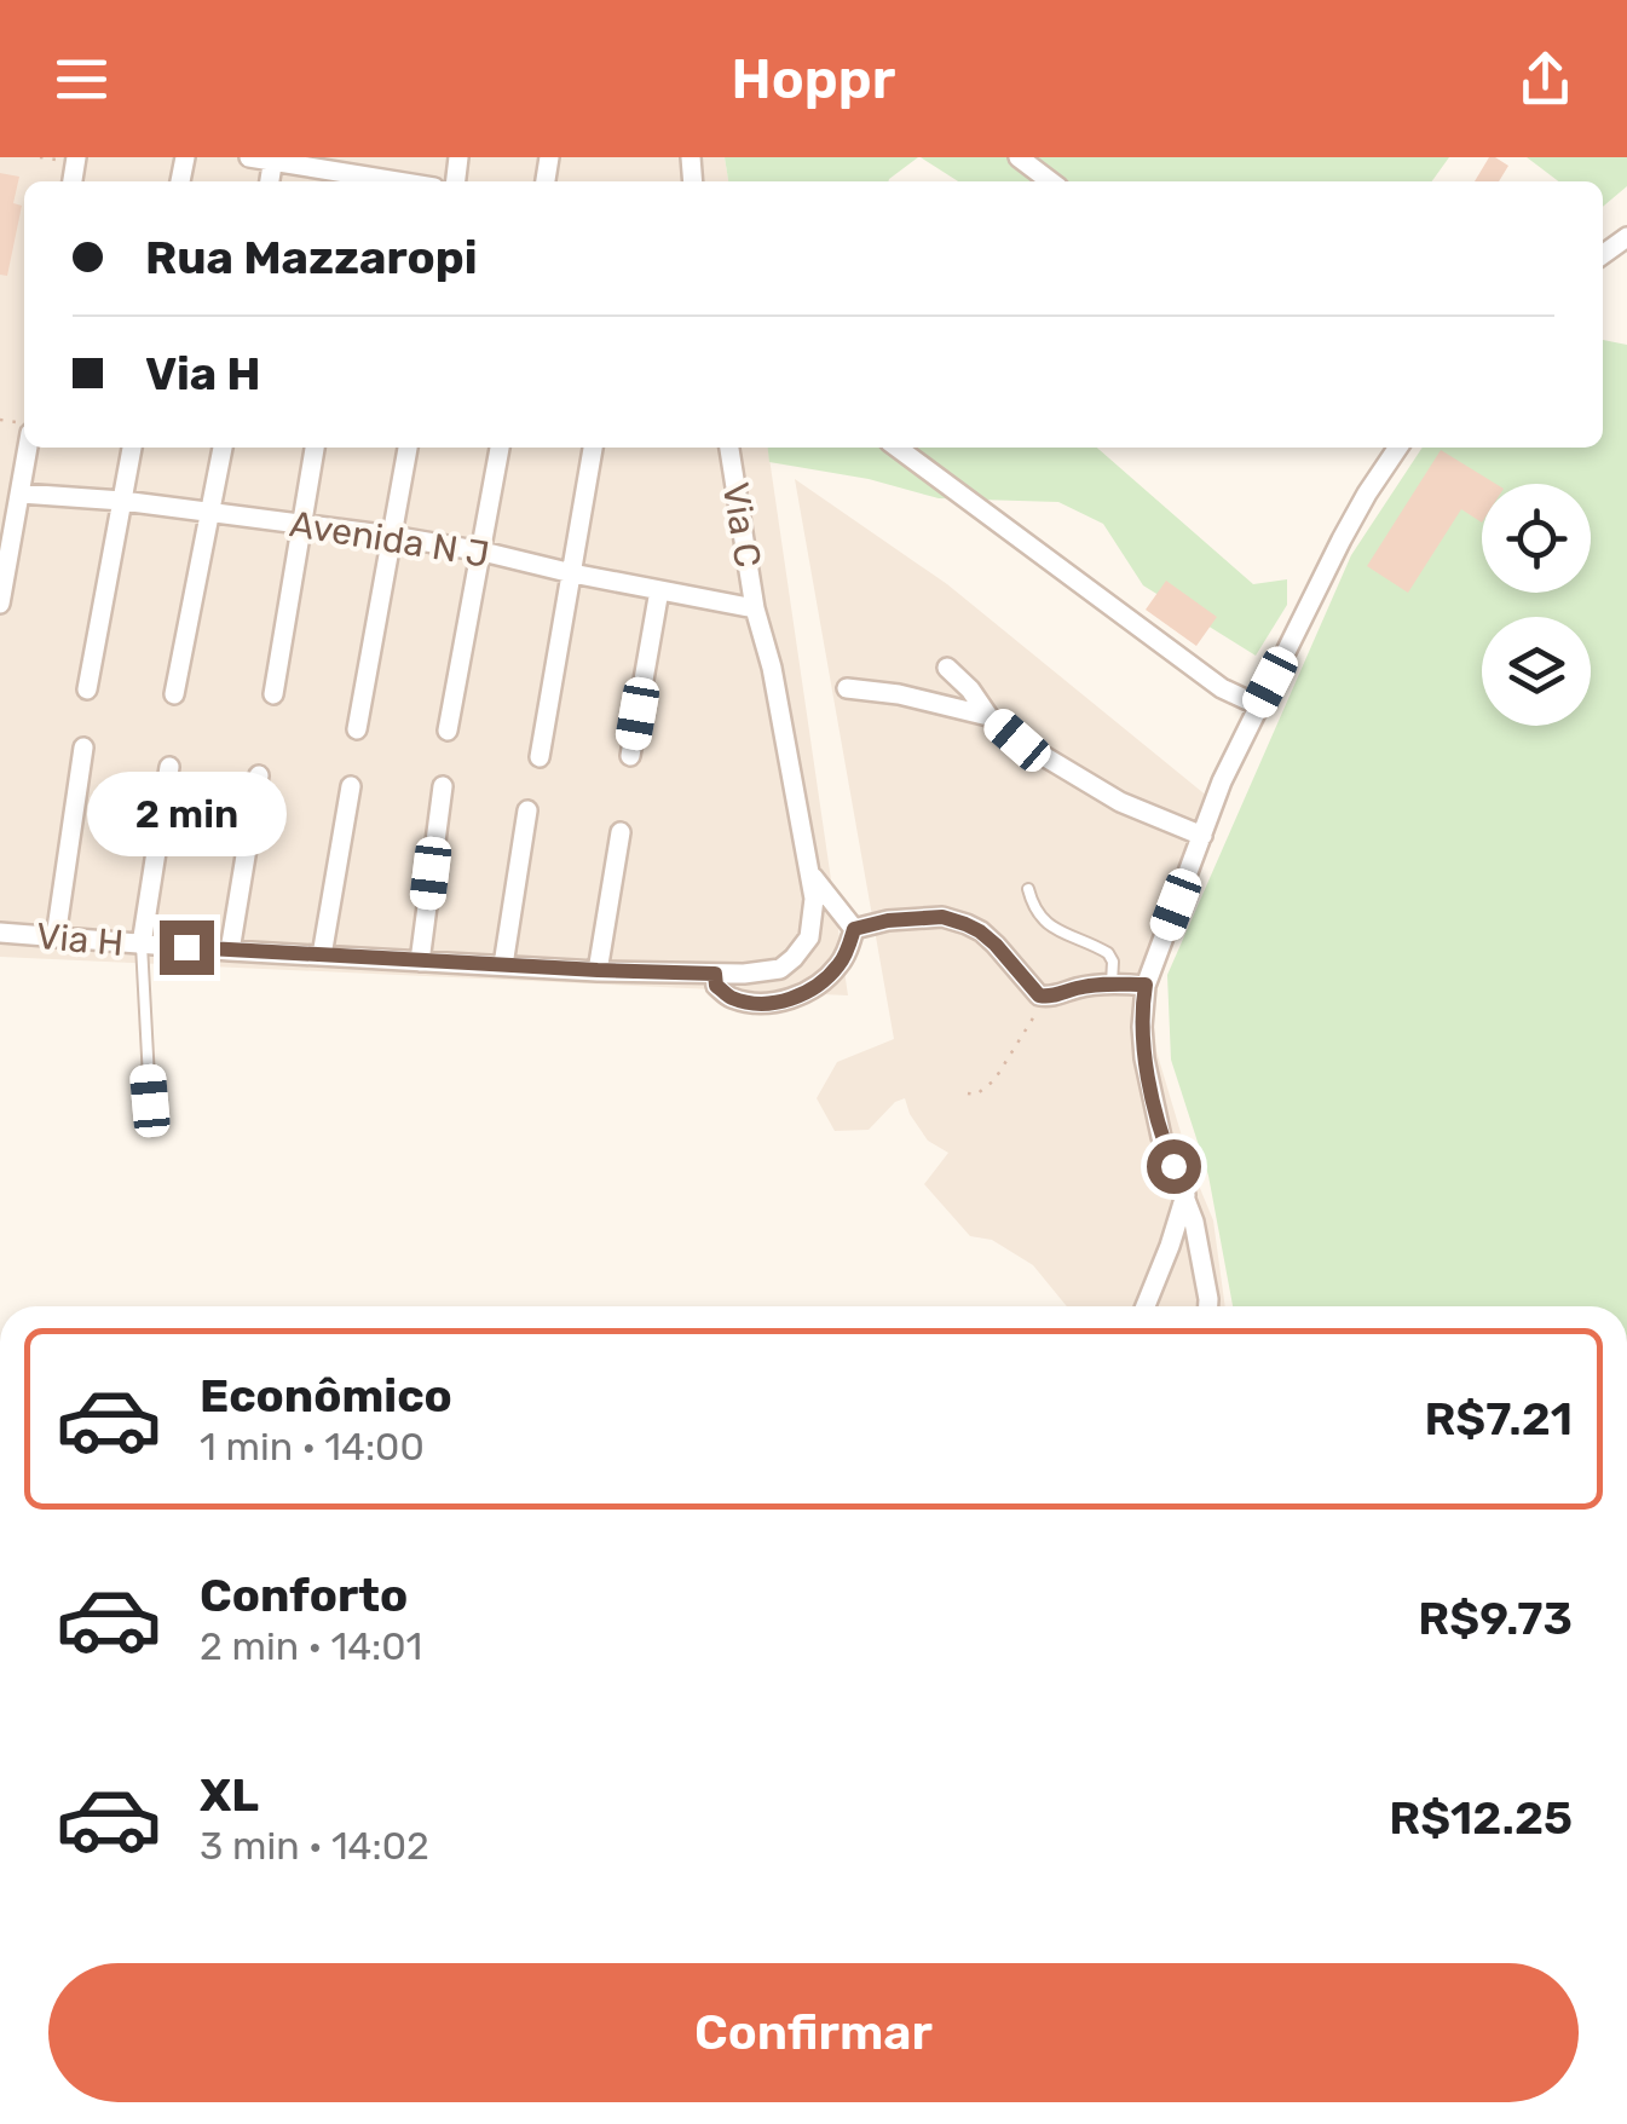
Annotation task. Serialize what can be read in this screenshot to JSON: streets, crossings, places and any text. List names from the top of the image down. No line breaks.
{"streets":{"street":["Via C","Avenida N J","Via H"]},"crossings":[["Via C","Avenida N J"],["Via C","Via H"]],"page":{"header":"Hoppr","banner":["Rua Mazzaropi","Via H"],"bubble":"2 min","list":[{"name":"Econômico","note":"1 min · 14:00","value":"R$7.21"},{"name":"Conforto","note":"2 min · 14:01","value":"R$9.73"},{"name":"XL","note":"3 min · 14:02","value":"R$12.25"}],"buttons":"Confirmar"}}
